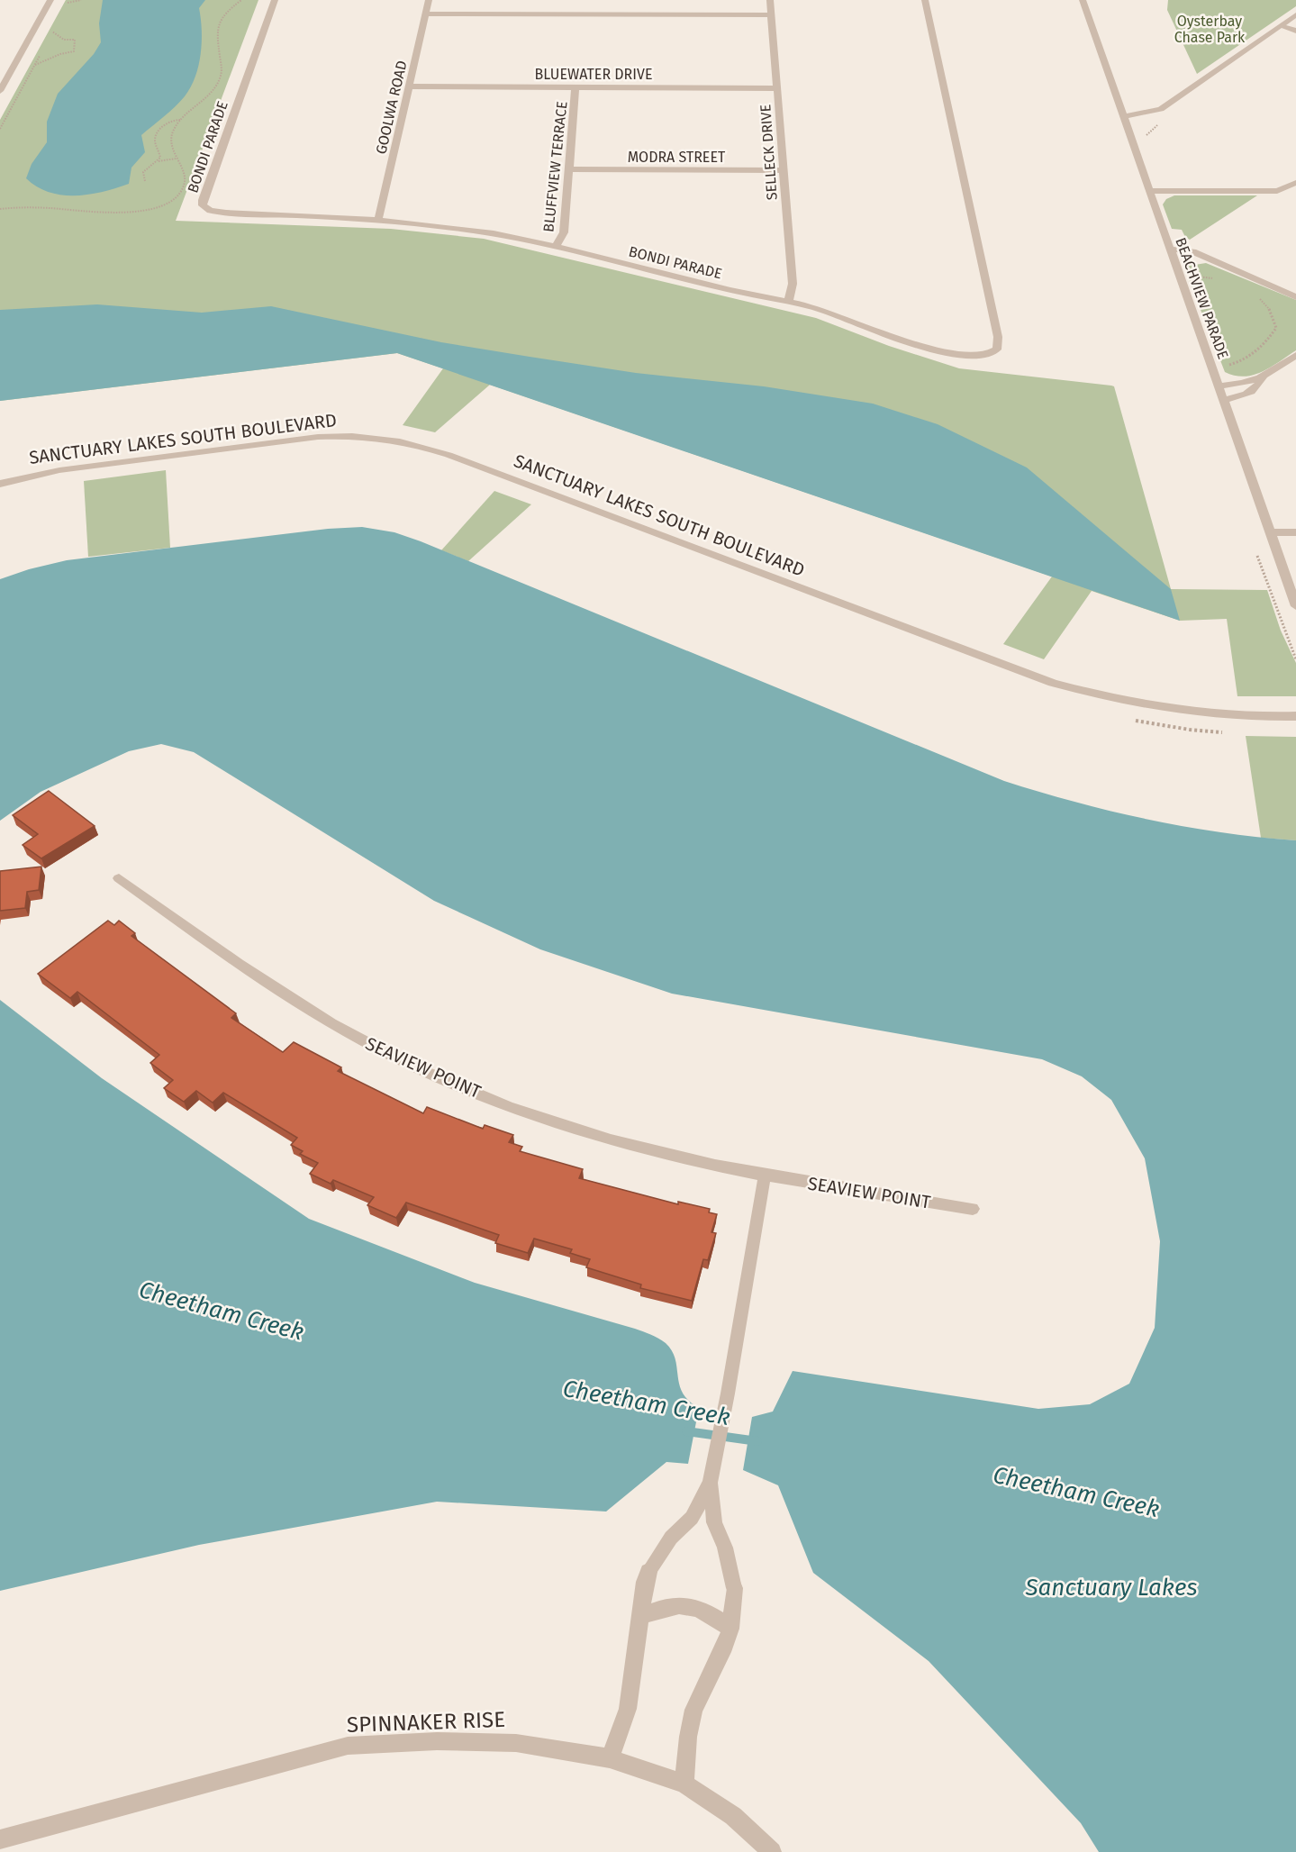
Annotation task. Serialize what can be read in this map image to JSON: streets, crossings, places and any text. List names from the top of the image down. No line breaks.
{"streets":{"street":["BLUEWATER DRIVE","GOOLWA ROAD","BONDI PARADE","SELLECK DRIVE","MODRA STREET","BLUFFVIEW TERRACE","BEACHVIEW PARADE","SANCTUARY LAKES SOUTH BOULEVARD","SPINNAKER RISE"],"lane":["SEAVIEW POINT"]},"crossings":[["BLUEWATER DRIVE","GOOLWA ROAD"],["BLUEWATER DRIVE","SELLECK DRIVE"],["BLUEWATER DRIVE","BLUFFVIEW TERRACE"],["GOOLWA ROAD","BONDI PARADE"],["BONDI PARADE","SELLECK DRIVE"],["BONDI PARADE","BLUFFVIEW TERRACE"],["SELLECK DRIVE","MODRA STREET"],["MODRA STREET","BLUFFVIEW TERRACE"]],"water":["Cheetham Creek","Sanctuary Lakes"],"parks":["Oysterbay Chase Park"]}
